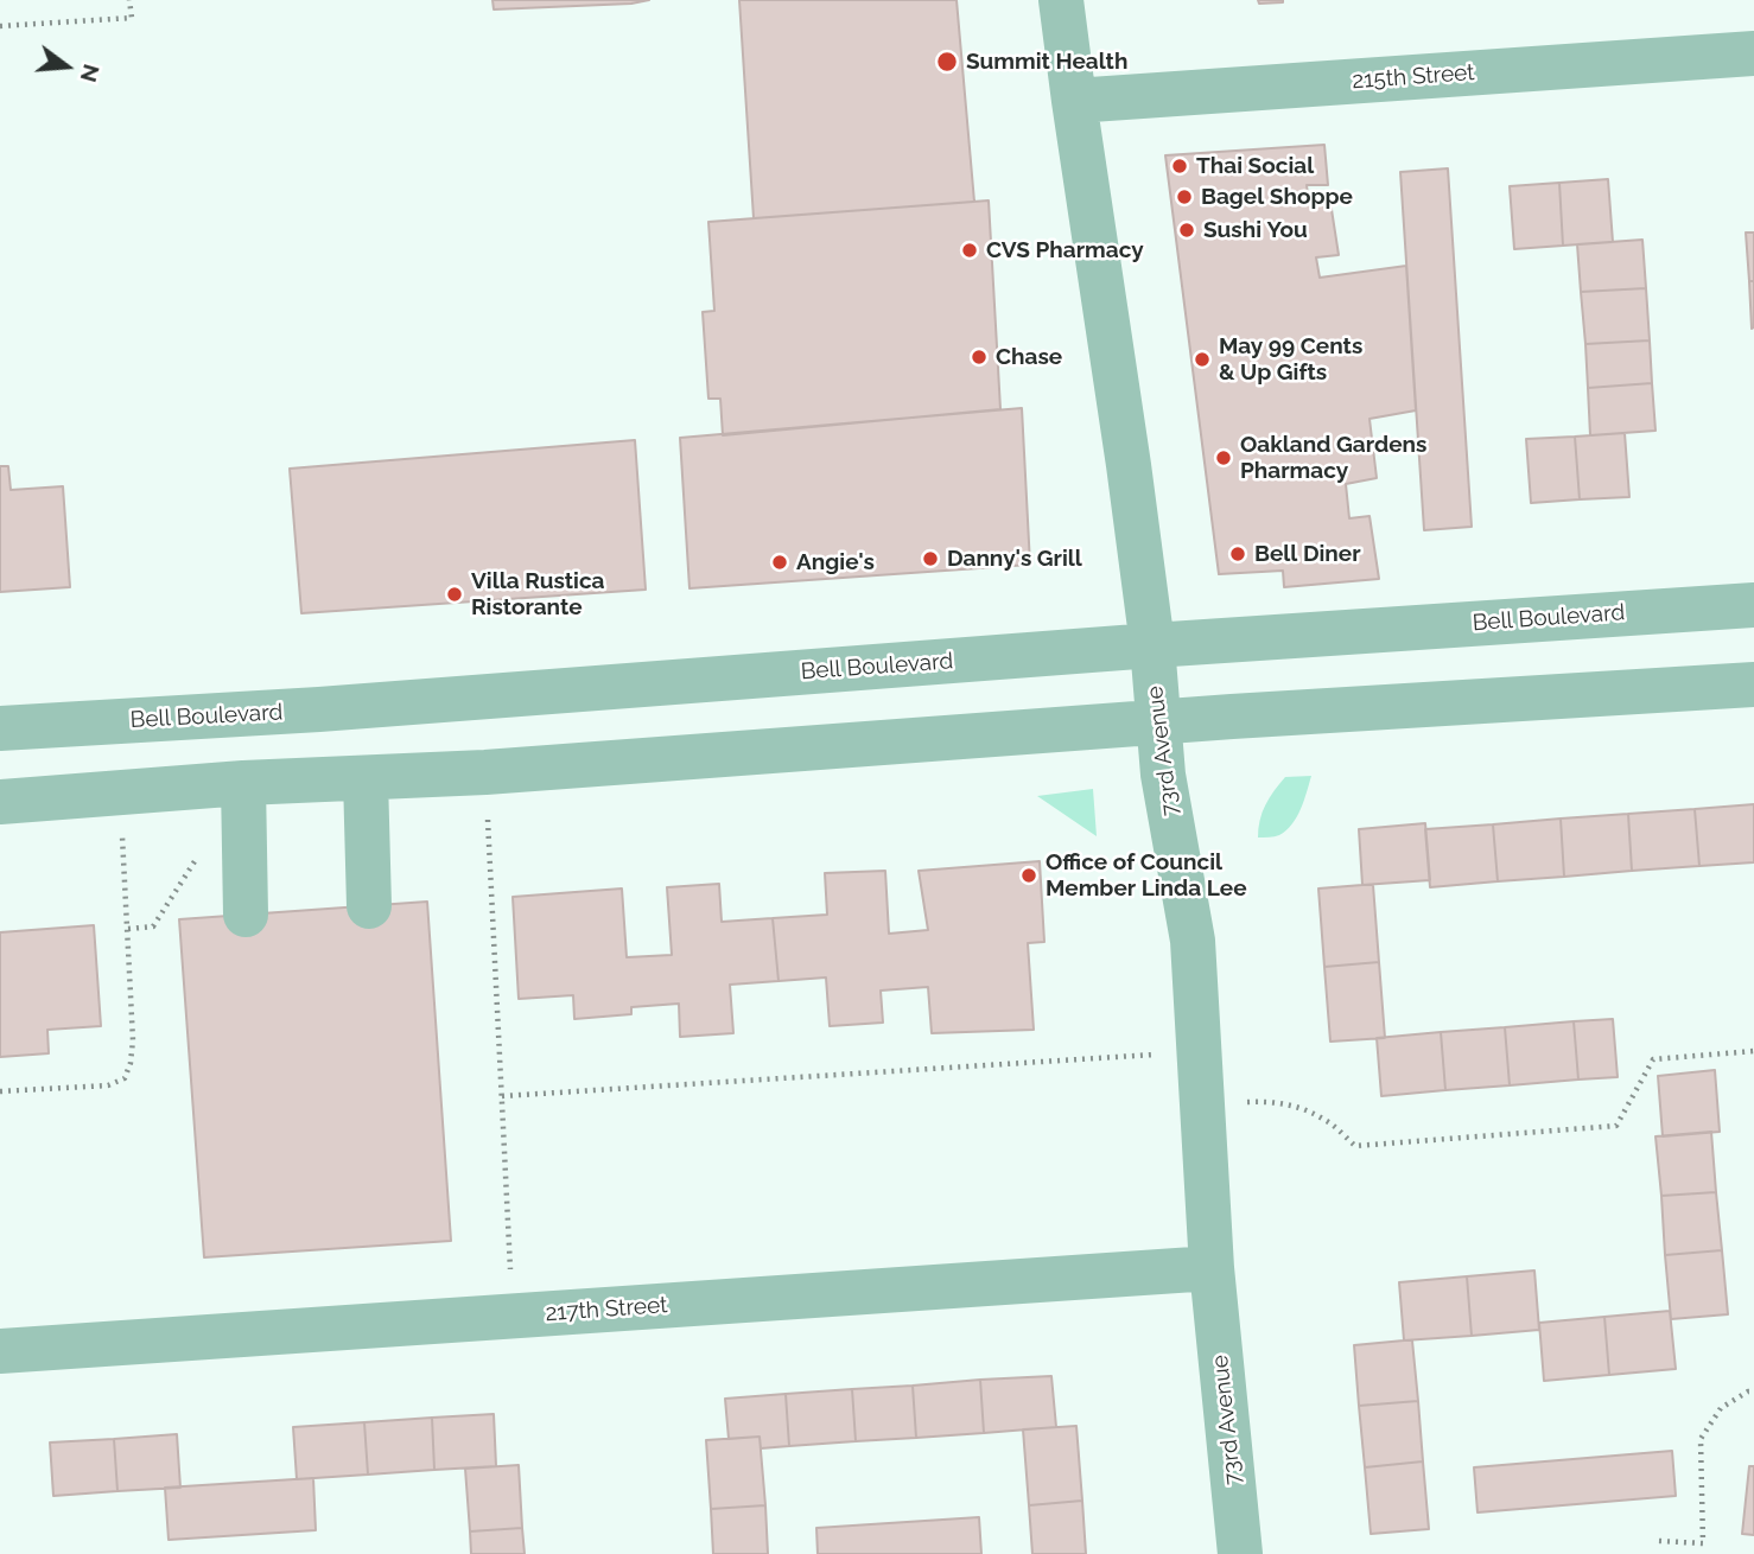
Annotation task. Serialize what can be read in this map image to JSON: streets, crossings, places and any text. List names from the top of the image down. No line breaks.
{"streets":{"street":["215th Street","Bell Boulevard","73rd Avenue","217th Street"]},"crossings":[["215th Street","73rd Avenue"],["Bell Boulevard","73rd Avenue"],["73rd Avenue","217th Street"]],"places":["Summit Health","Thai Social","Bagel Shoppe","Sushi You","CVS Pharmacy","Chase","May 99 Cents & Up Gifts","Oakland Gardens Pharmacy","Bell Diner","Danny's Grill","Angie's","Villa Rustica Ristorante","Office of Council Member Linda Lee"],"north":"right"}
